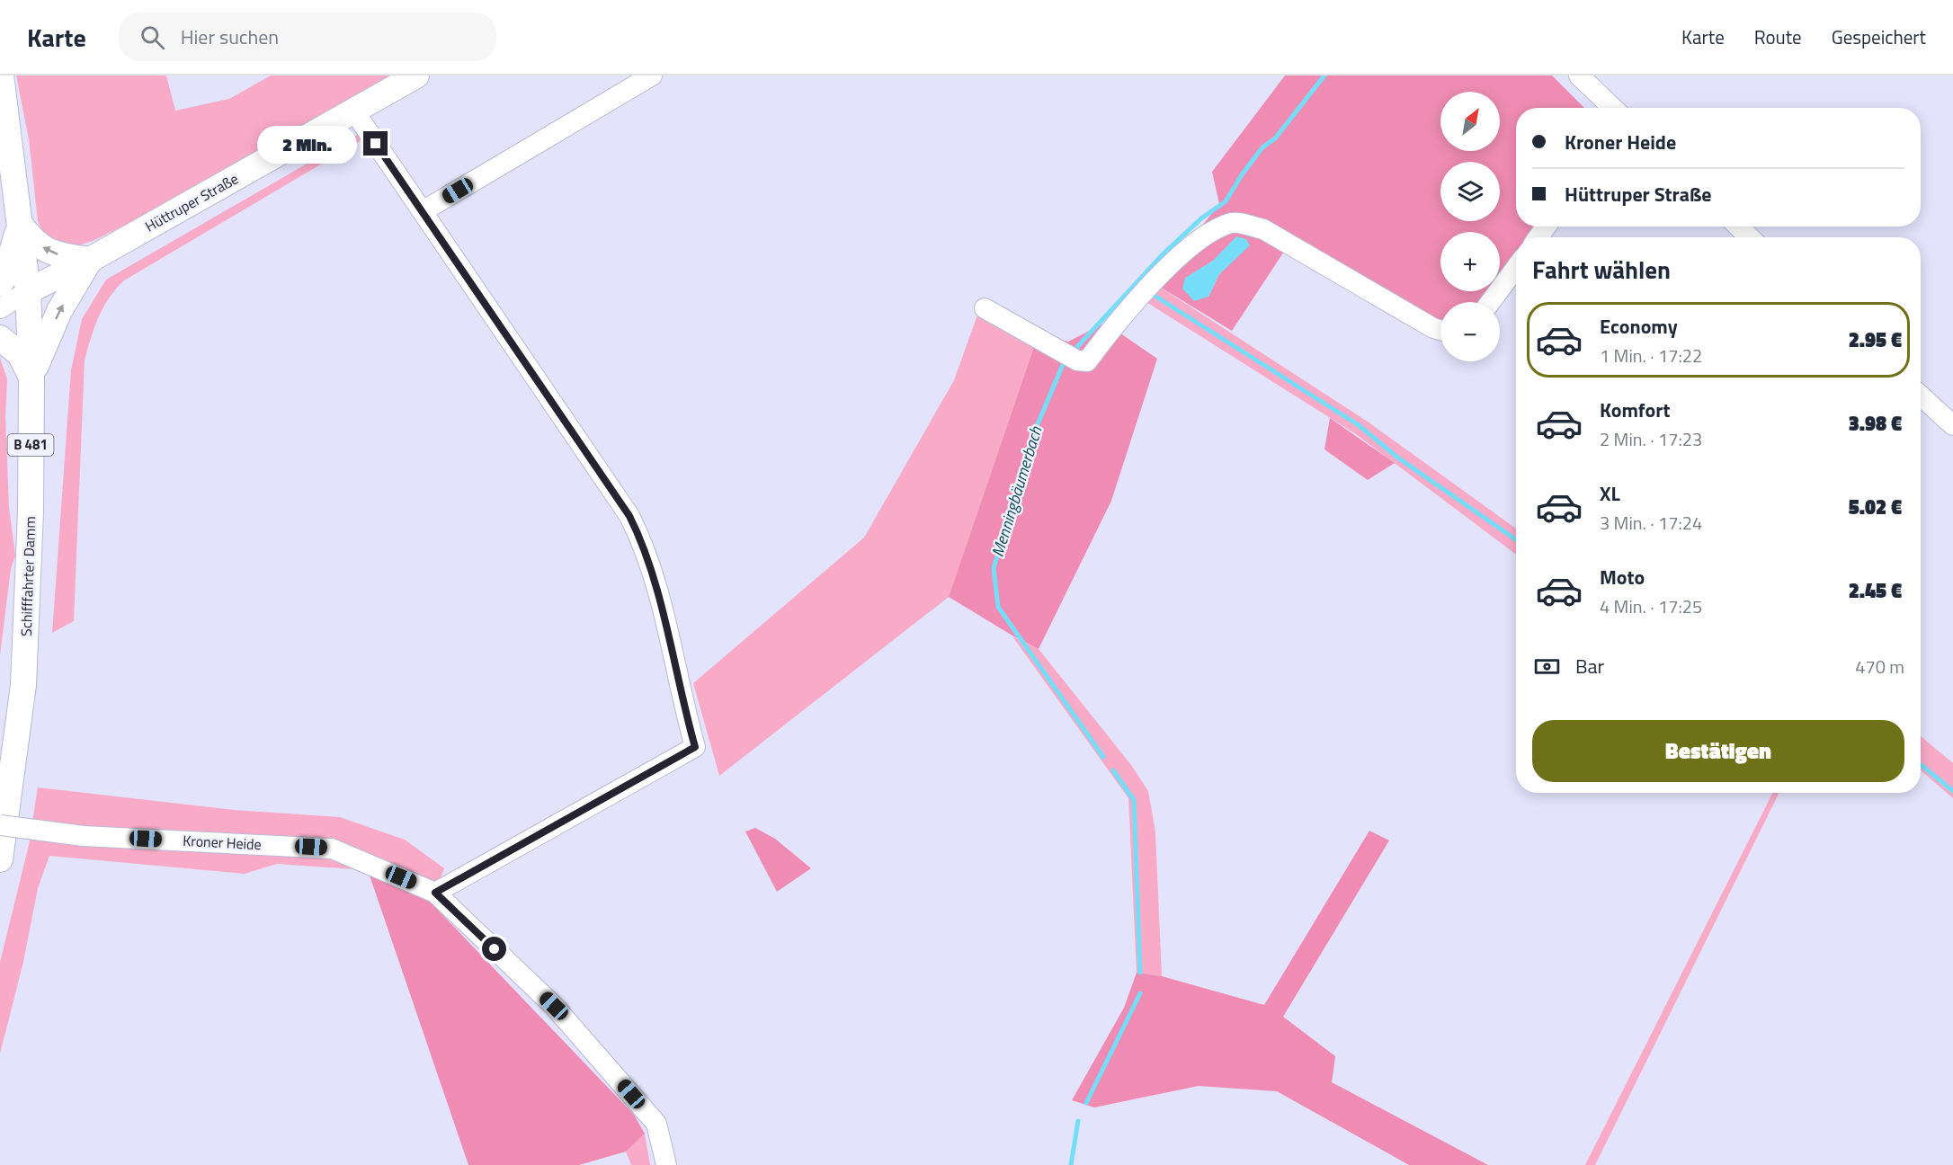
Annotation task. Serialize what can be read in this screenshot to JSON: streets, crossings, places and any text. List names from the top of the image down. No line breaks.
{"streets":{"main road":["Hüttruper Straße","B 481","Schifffahrter Damm"],"street":["Kroner Heide"]},"crossings":[["Hüttruper Straße","B 481"],["Hüttruper Straße","Schifffahrter Damm"],["B 481","Schifffahrter Damm"]],"water":["Menningbäumerbach"],"north":"top right","page":{"header":"Karte","search":"Hier suchen","nav":["Karte","Route","Gespeichert"],"map_buttons":["+","−"],"banner":["Kroner Heide","Hüttruper Straße"],"bubble":"2 Min.","heading":"Fahrt wählen","list":[{"name":"Economy","note":"1 Min. · 17:22","value":"2.95 €"},{"name":"Komfort","note":"2 Min. · 17:23","value":"3.98 €"},{"name":"XL","note":"3 Min. · 17:24","value":"5.02 €"},{"name":"Moto","note":"4 Min. · 17:25","value":"2.45 €"}],"pay":["Bar","470 m"],"buttons":"Bestätigen"}}
